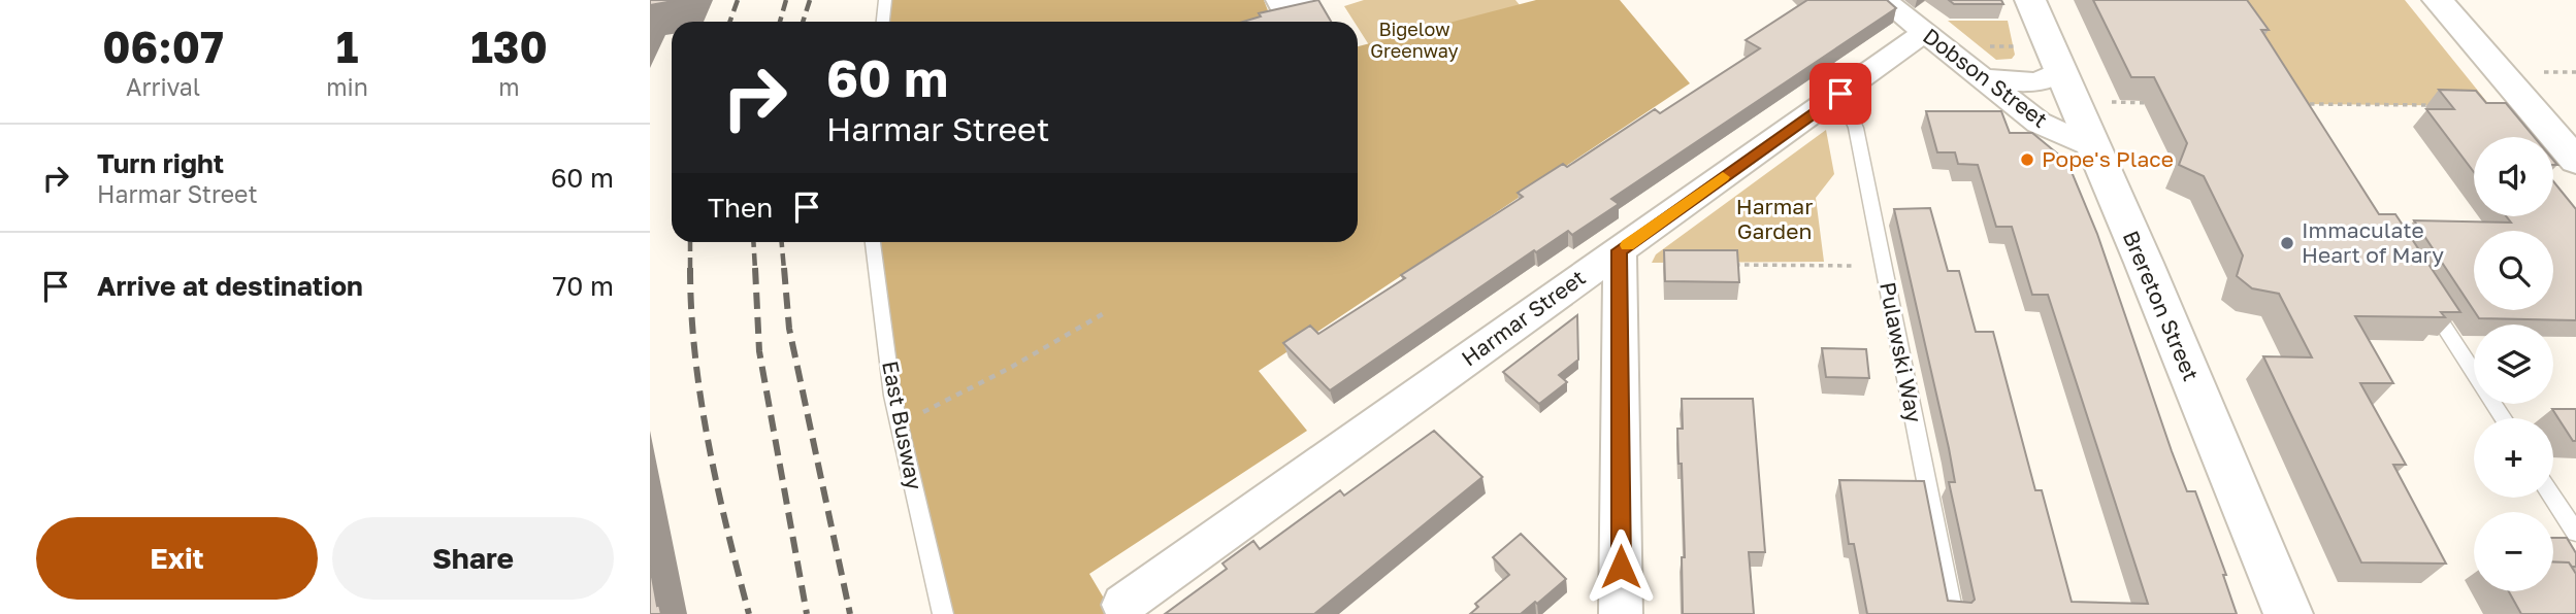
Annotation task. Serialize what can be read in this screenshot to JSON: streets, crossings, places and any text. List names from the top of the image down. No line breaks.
{"streets":{"street":["Dobson Street","Brereton Street","Harmar Street"],"lane":["Pulawski Way","East Busway"]},"crossings":[["Dobson Street","Brereton Street"],["Dobson Street","Harmar Street"],["Harmar Street","Pulawski Way"]],"parks":["Bigelow Greenway","Harmar Garden"],"places":["Pope's Place","Immaculate Heart of Mary"],"page":{"eta":["06:07","Arrival","1","min","130","m"],"turn":["60 m","Harmar Street"],"list":[{"name":"Turn right","note":"Harmar Street","value":"60 m"},{"name":"Arrive at destination","value":"70 m"}],"map_buttons":["+","−"],"then":"Then","buttons":["Exit","Share"]}}
